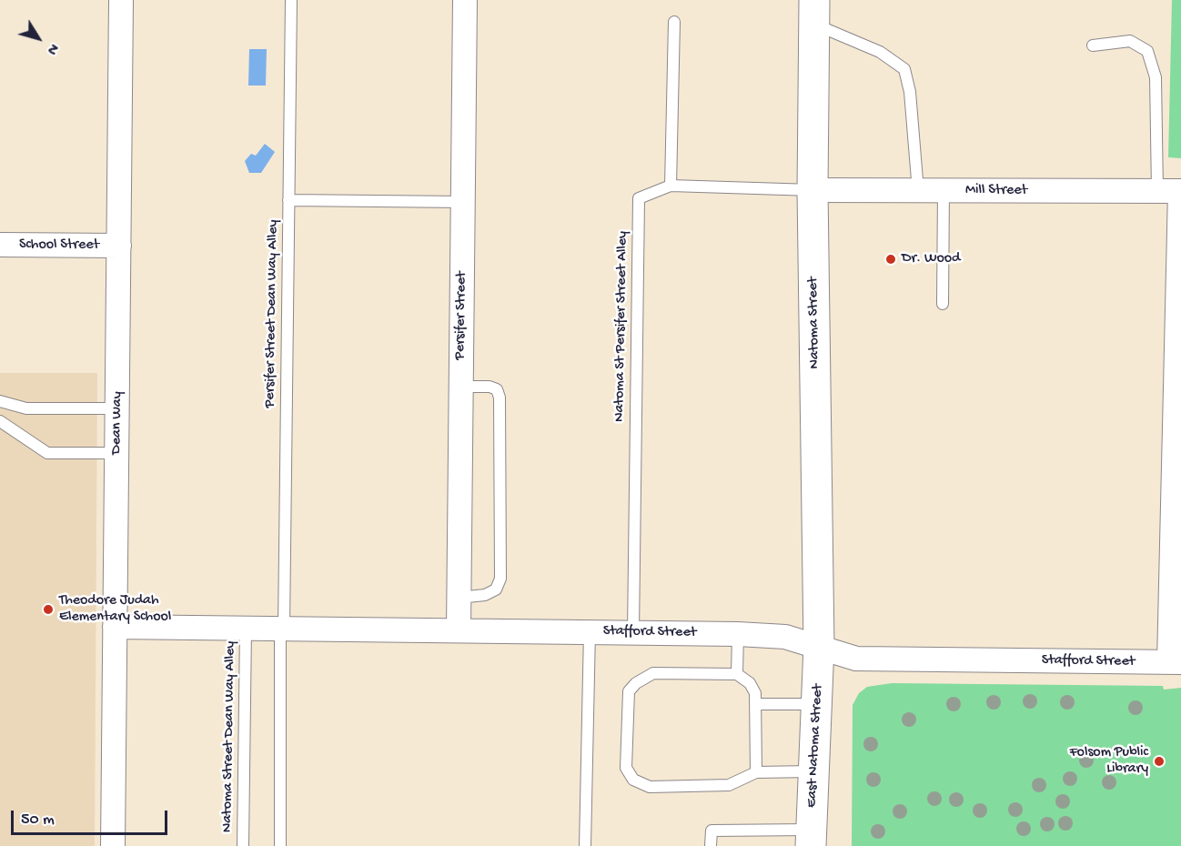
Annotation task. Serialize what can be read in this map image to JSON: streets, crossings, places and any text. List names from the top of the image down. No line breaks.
{"streets":{"main road":["Natoma Street","East Natoma Street"],"street":["Mill Street","School Street","Persifer Street","Dean Way","Stafford Street"],"lane":["Persifer Street Dean Way Alley","Natoma St Persifer Street Alley","Natoma Street Dean Way Alley"]},"crossings":[["Mill Street","Natoma Street"],["Mill Street","Natoma St Persifer Street Alley"],["School Street","Dean Way"],["Persifer Street Dean Way Alley","Stafford Street"],["Persifer Street","Stafford Street"],["Natoma Street","Natoma St Persifer Street Alley"],["Natoma Street","Stafford Street"],["Natoma Street","East Natoma Street"],["Natoma St Persifer Street Alley","Stafford Street"],["Dean Way","Stafford Street"],["Stafford Street","Natoma Street Dean Way Alley"],["Stafford Street","East Natoma Street"]],"places":["Dr. Wood","Theodore Judah Elementary School","Folsom Public Library"],"scale_bar":"50 m","north":"bottom right"}
